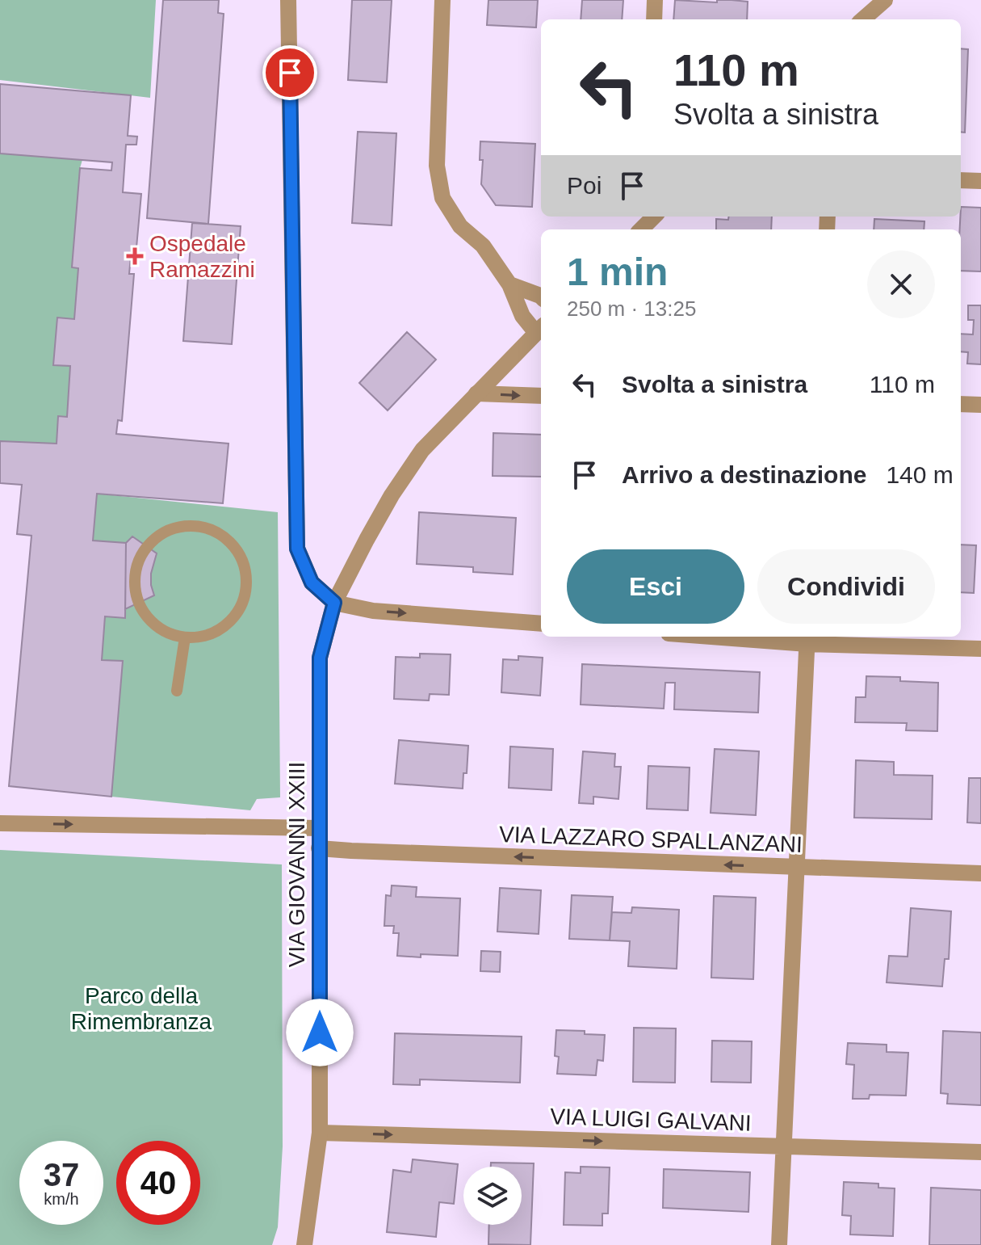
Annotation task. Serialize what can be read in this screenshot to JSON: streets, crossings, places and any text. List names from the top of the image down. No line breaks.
{"streets":{"street":["VIA LAZZARO SPALLANZANI","VIA GIOVANNI XXIII","VIA LUIGI GALVANI"]},"crossings":[["VIA LAZZARO SPALLANZANI","VIA GIOVANNI XXIII"],["VIA GIOVANNI XXIII","VIA LUIGI GALVANI"]],"one_way":["VIA LAZZARO SPALLANZANI","VIA LUIGI GALVANI"],"parks":["Parco della Rimembranza"],"places":{"health":["Ospedale Ramazzini"]},"page":{"turn":["110 m","Svolta a sinistra"],"then":"Poi","heading":["1 min","250 m · 13:25"],"list":[{"name":"Svolta a sinistra","value":"110 m"},{"name":"Arrivo a destinazione","value":"140 m"}],"buttons":["Esci","Condividi"],"speed":"37 km/h","limit":"40"}}
